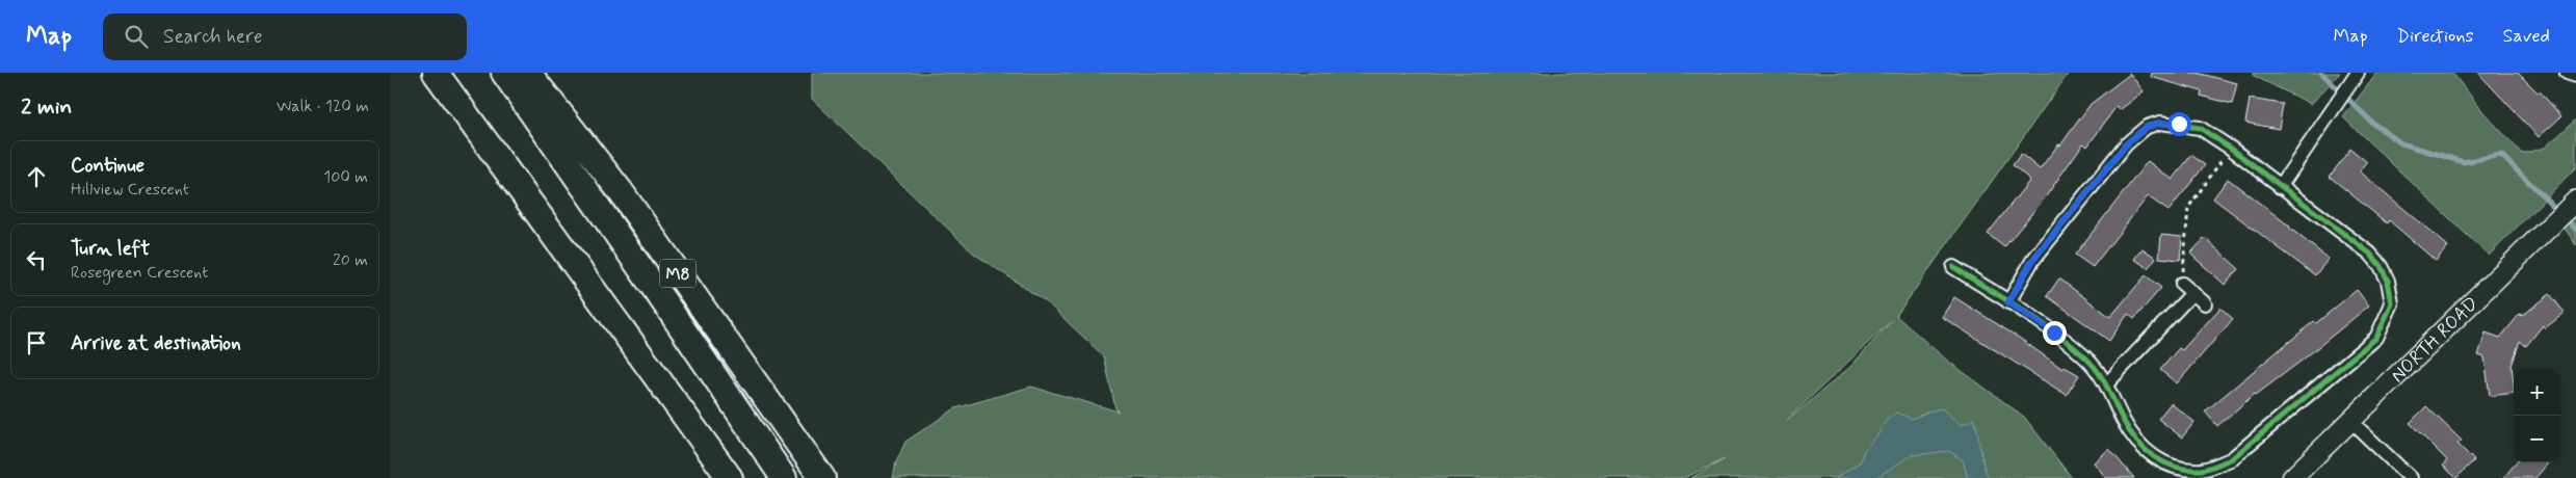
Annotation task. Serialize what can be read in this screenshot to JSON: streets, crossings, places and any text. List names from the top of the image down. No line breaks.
{"streets":{"highway":["M8"],"main road":["NORTH ROAD"]},"page":{"header":"Map","search":"Search here","nav":["Map","Directions","Saved"],"heading":["2 min","Walk · 120 m"],"list":[["Continue","Hillview Crescent","100 m"],["Turn left","Rosegreen Crescent","20 m"],"Arrive at destination"],"map_buttons":["+","−"]}}
